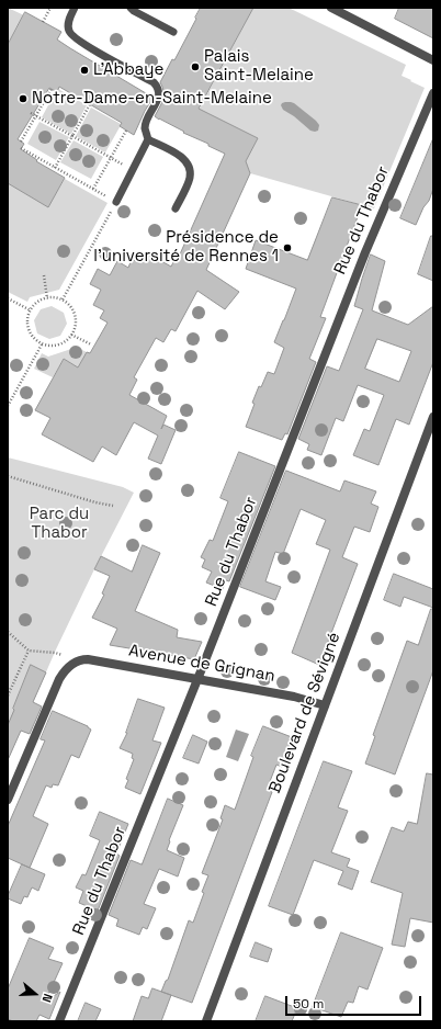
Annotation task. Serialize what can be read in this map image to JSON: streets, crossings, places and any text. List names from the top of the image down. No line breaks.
{"streets":{"street":["Rue du Thabor","Avenue de Grignan","Boulevard de Sévigné"]},"crossings":[["Rue du Thabor","Avenue de Grignan"],["Avenue de Grignan","Boulevard de Sévigné"]],"parks":["Parc du Thabor"],"places":["Palais Saint-Melaine","L’Abbaye","Notre-Dame-en-Saint-Melaine","Présidence de l'université de Rennes 1"],"scale_bar":"50 m","north":"right"}
